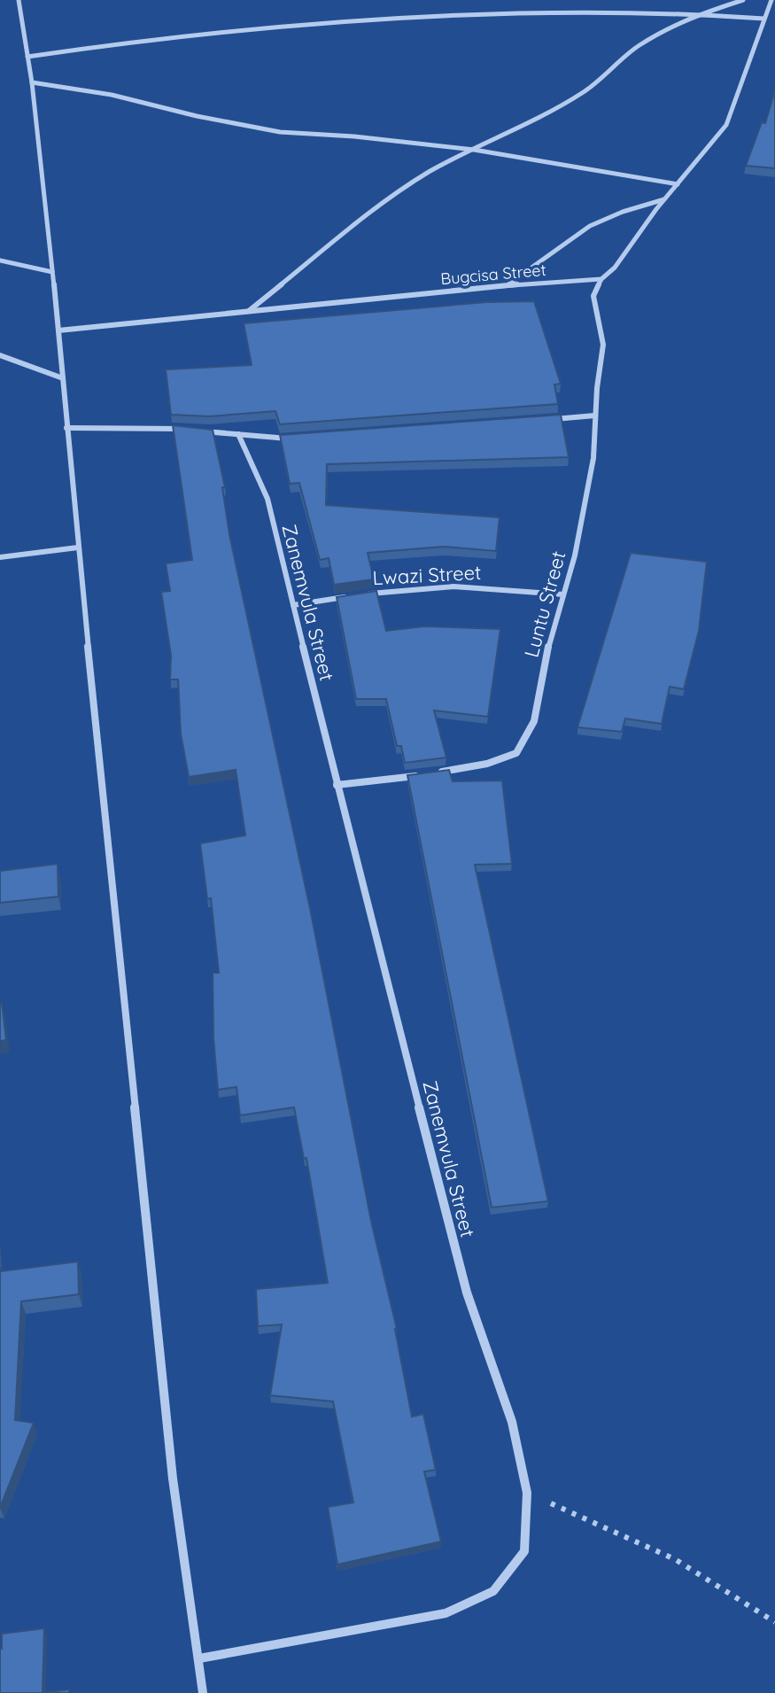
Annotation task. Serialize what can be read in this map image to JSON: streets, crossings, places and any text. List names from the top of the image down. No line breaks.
{"streets":{"street":["Bugcisa Street","Lwazi Street","Zanemvula Street","Luntu Street"]},"crossings":[["Bugcisa Street","Luntu Street"],["Lwazi Street","Zanemvula Street"],["Lwazi Street","Luntu Street"]]}
